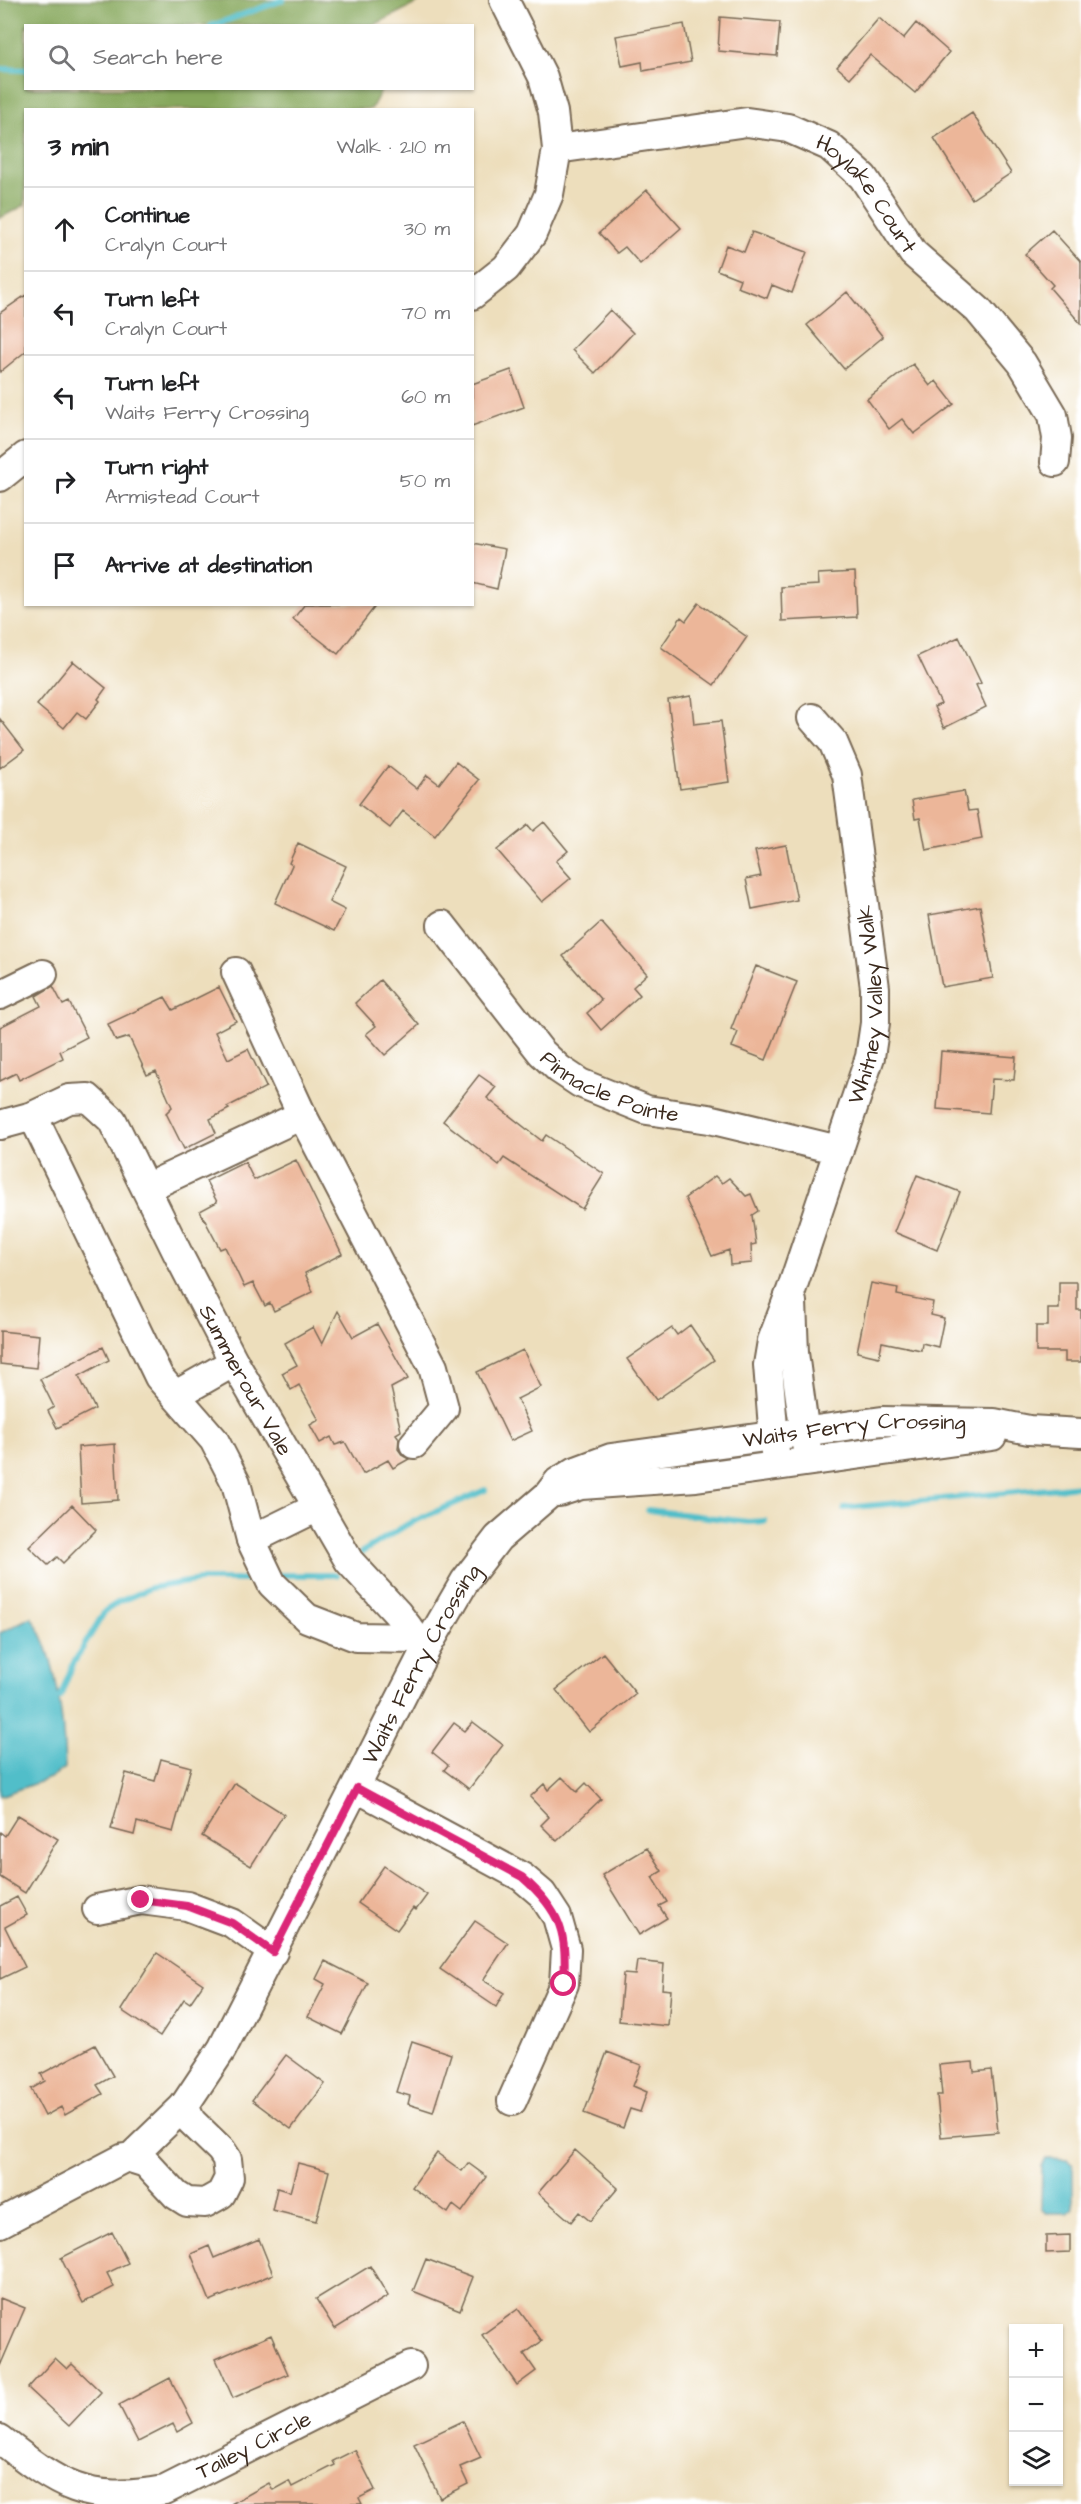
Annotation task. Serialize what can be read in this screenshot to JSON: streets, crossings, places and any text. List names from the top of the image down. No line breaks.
{"streets":{"street":["Hoylake Court","Whitney Valley Walk","Pinnacle Pointe","Summerour Vale","Waits Ferry Crossing","Tailey Circle"]},"crossings":[["Whitney Valley Walk","Pinnacle Pointe"],["Whitney Valley Walk","Waits Ferry Crossing"],["Summerour Vale","Waits Ferry Crossing"]],"page":{"search":"Search here","heading":["3 min","Walk · 210 m"],"list":[["Continue","Cralyn Court","30 m"],["Turn left","Cralyn Court","70 m"],["Turn left","Waits Ferry Crossing","60 m"],["Turn right","Armistead Court","50 m"],"Arrive at destination"],"map_buttons":["+","−"]}}
